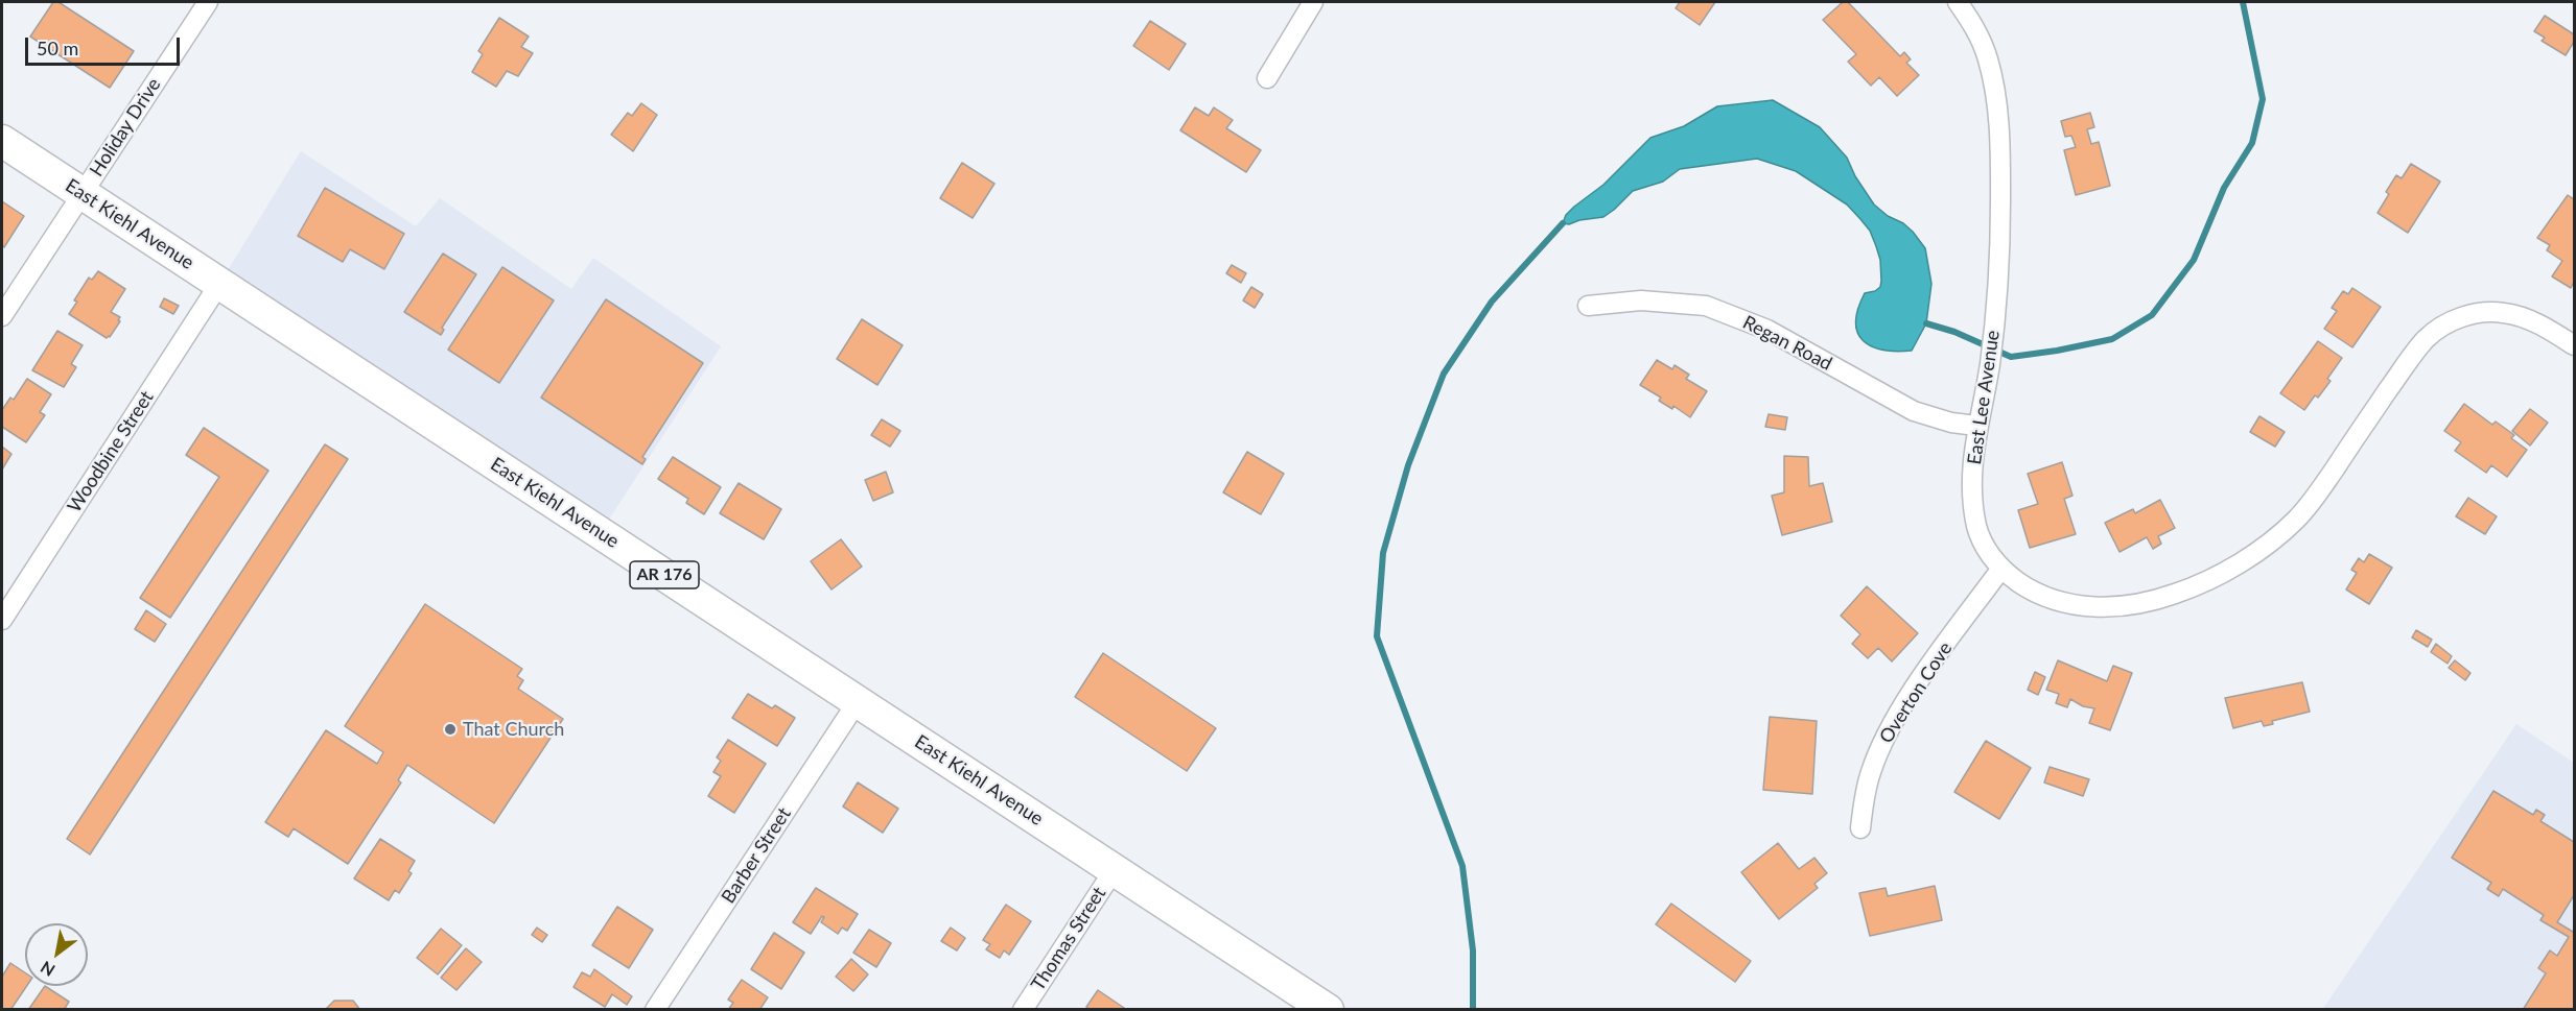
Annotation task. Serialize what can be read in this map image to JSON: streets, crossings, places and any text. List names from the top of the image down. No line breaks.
{"streets":{"main road":["East Kiehl Avenue","AR 176"],"street":["Holiday Drive","Regan Road","East Lee Avenue","Woodbine Street","Overton Cove","Barber Street","Thomas Street"]},"crossings":[["Holiday Drive","East Kiehl Avenue"],["East Kiehl Avenue","Woodbine Street"],["East Kiehl Avenue","Barber Street"],["East Kiehl Avenue","Thomas Street"],["Regan Road","East Lee Avenue"],["East Lee Avenue","Overton Cove"]],"places":["That Church"],"scale_bar":"50 m","north":"bottom left"}
